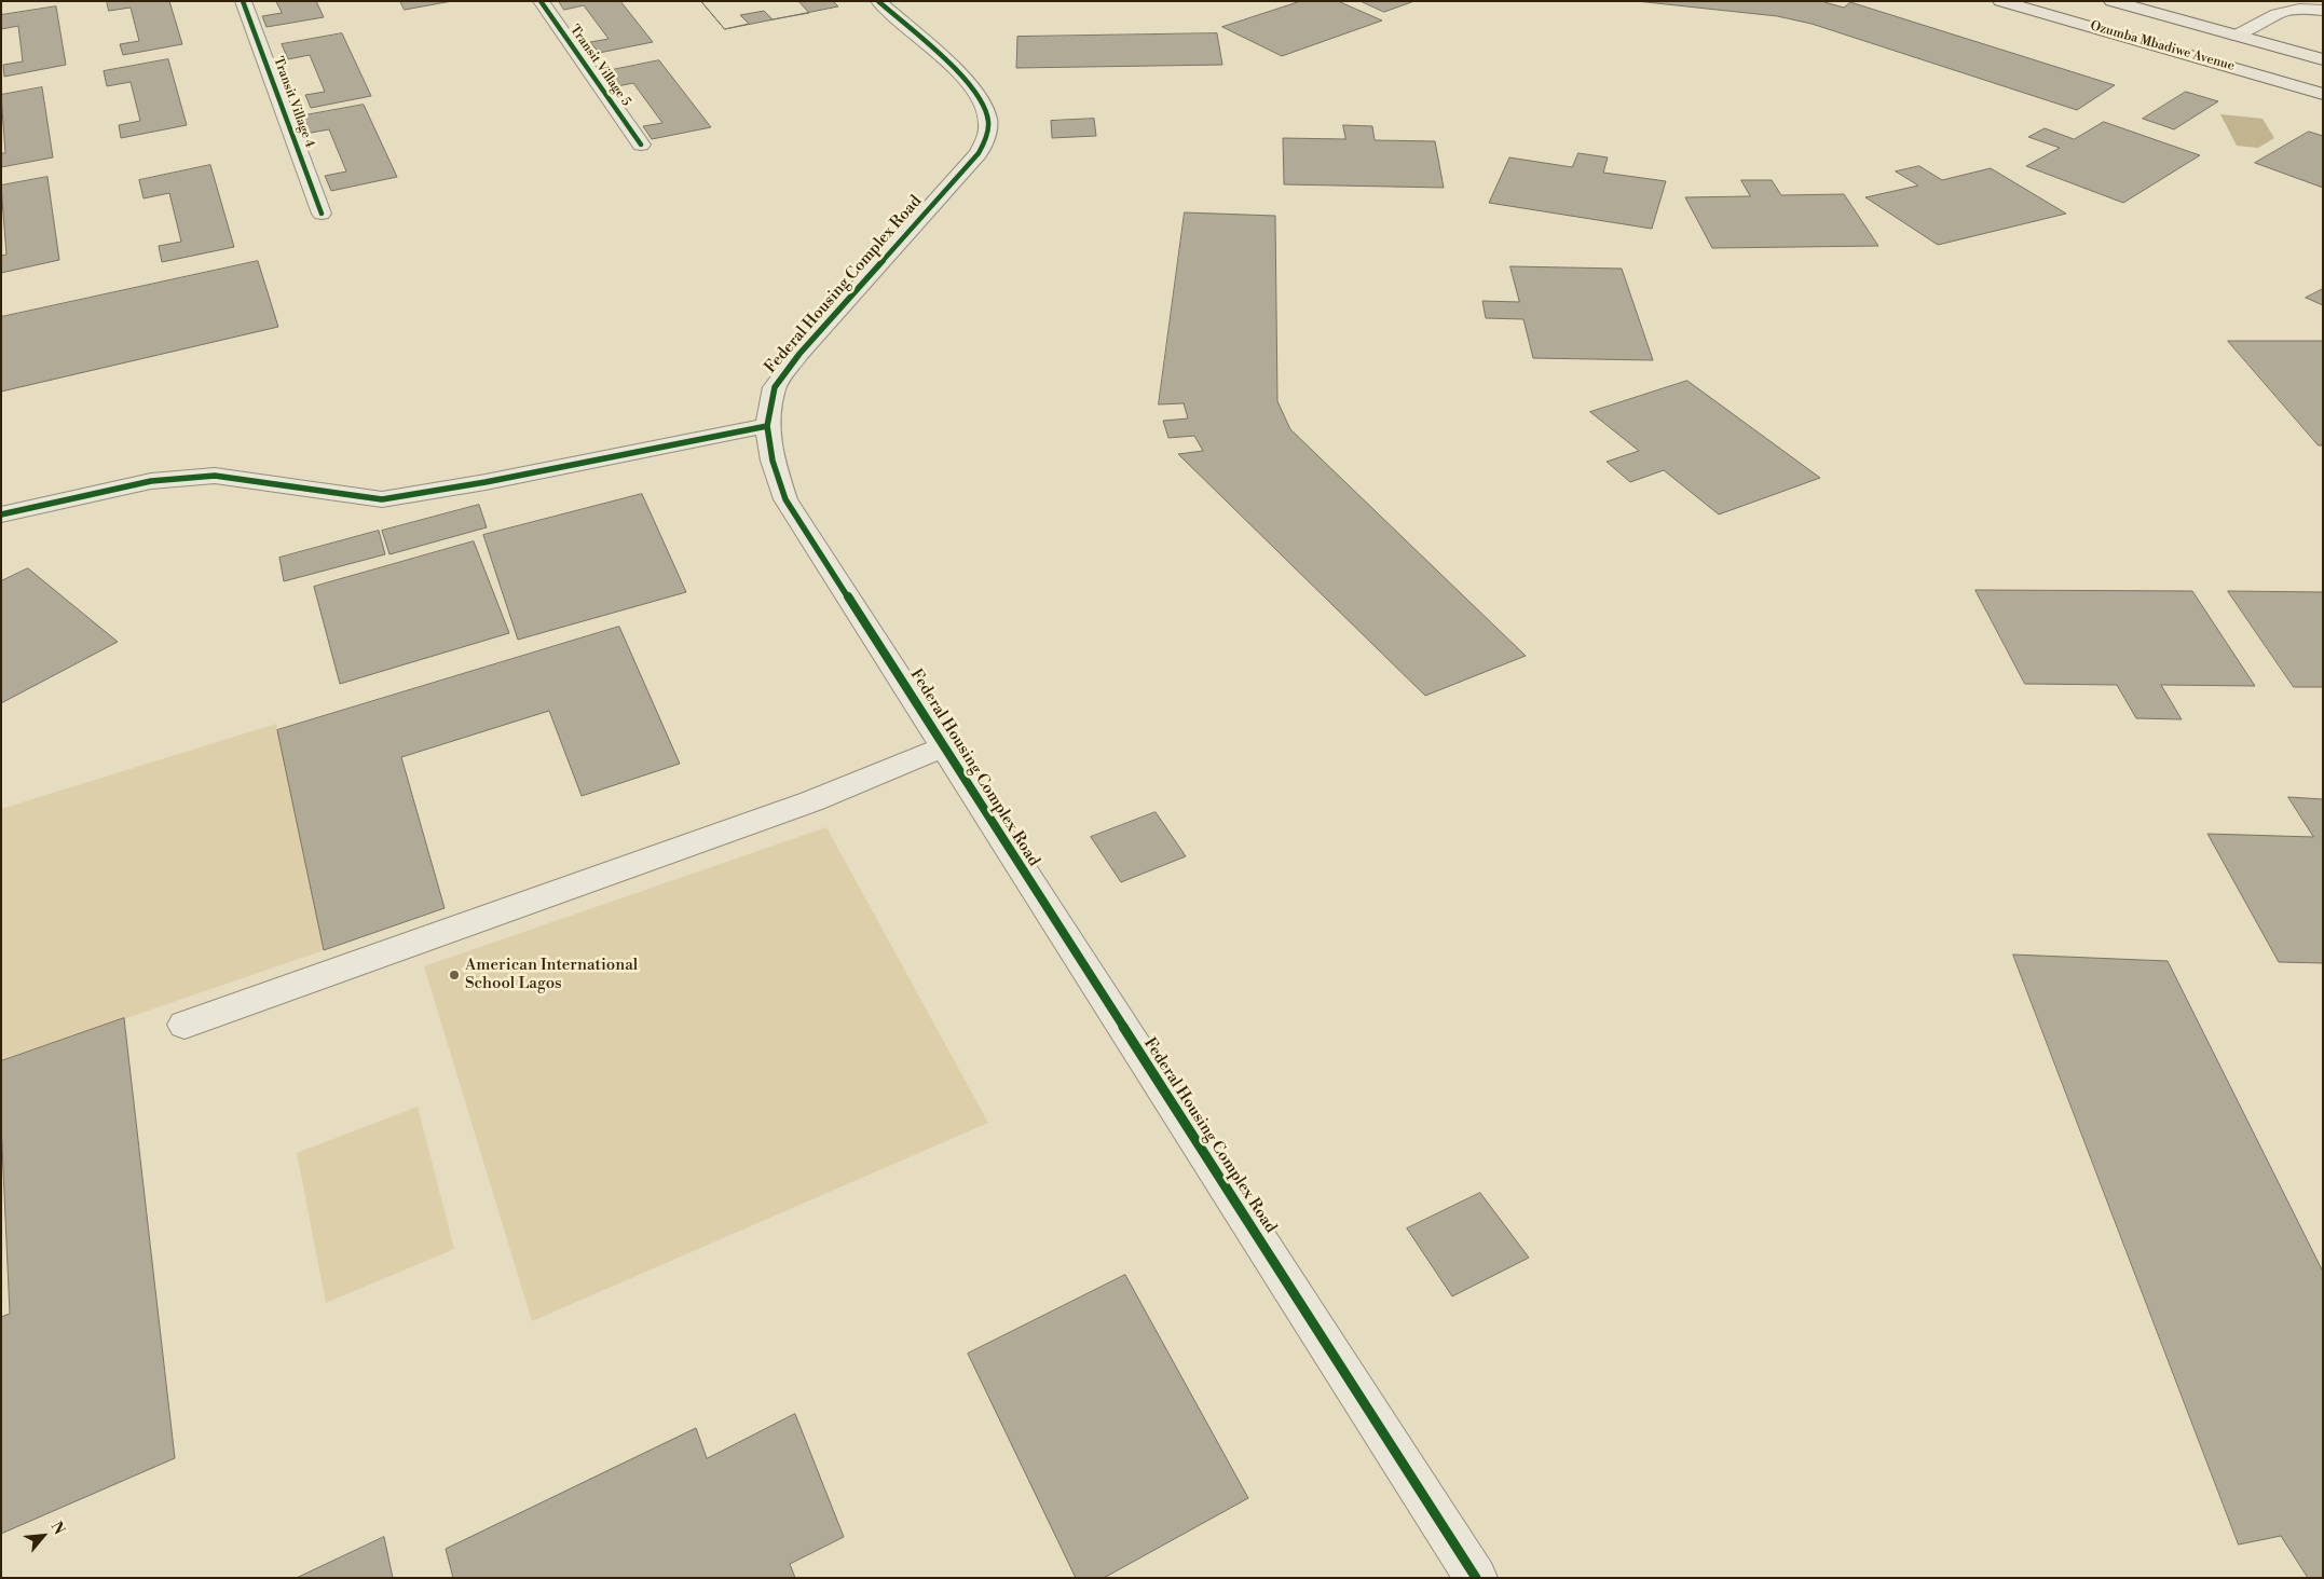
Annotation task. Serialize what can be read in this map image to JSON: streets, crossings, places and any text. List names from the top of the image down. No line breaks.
{"streets":{"highway":["Ozumba Mbadiwe Avenue"],"street":["Transit Village 5","Transit Village 4","Federal Housing Complex Road"]},"places":["American International School Lagos"],"north":"top right"}
